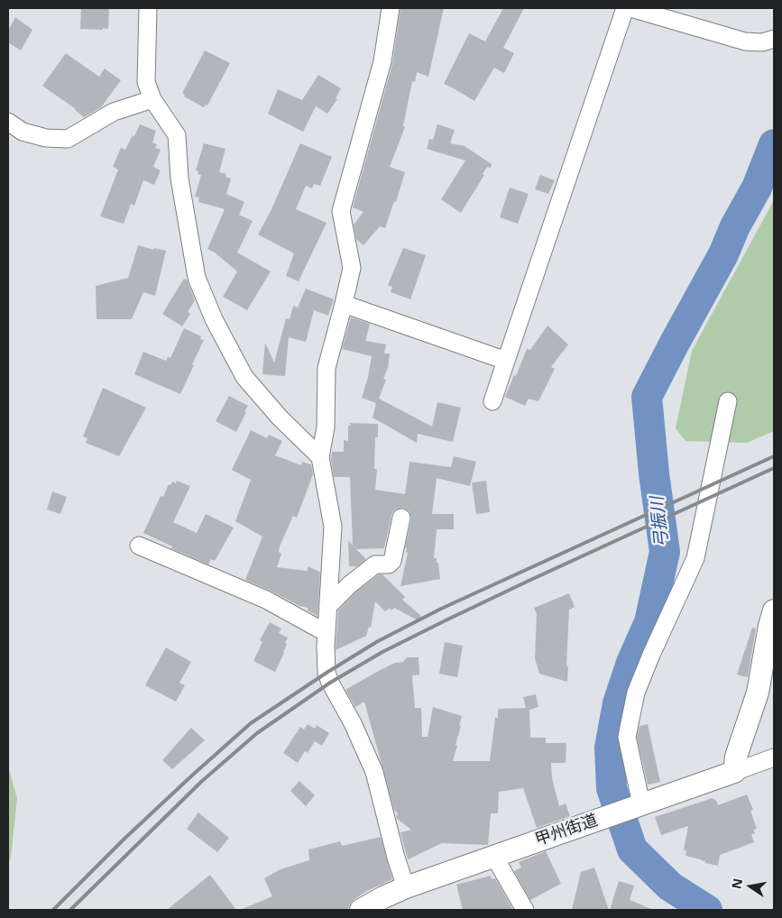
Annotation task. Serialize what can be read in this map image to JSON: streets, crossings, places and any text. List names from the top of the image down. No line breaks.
{"streets":{"main road":["甲州街道"]},"water":["弓振川"],"north":"left"}
